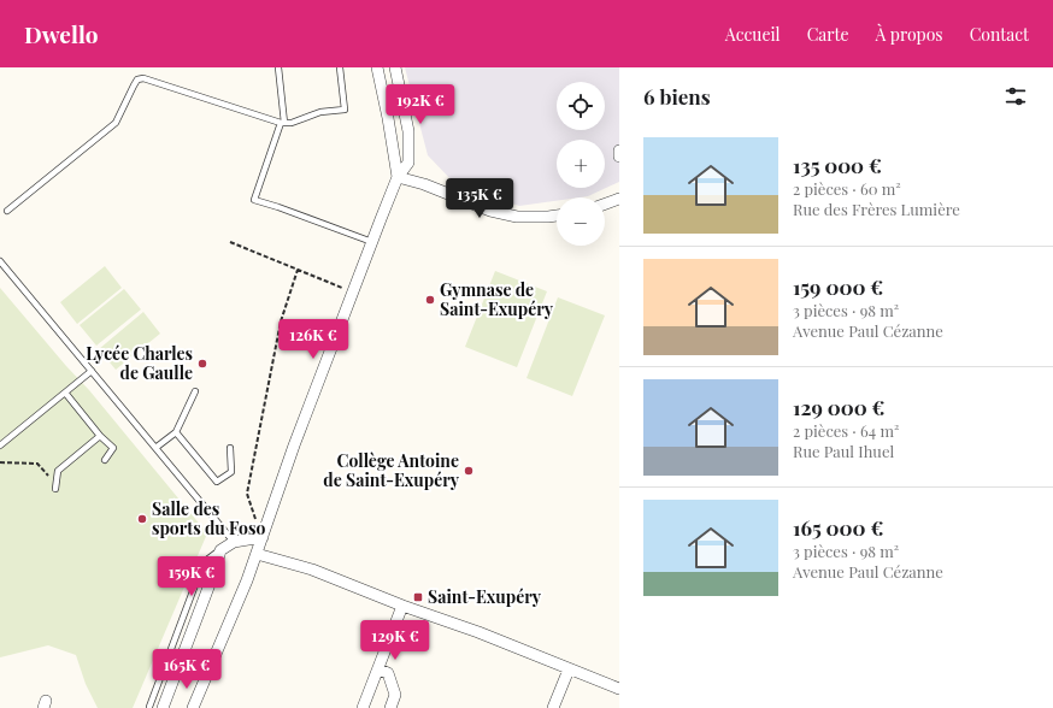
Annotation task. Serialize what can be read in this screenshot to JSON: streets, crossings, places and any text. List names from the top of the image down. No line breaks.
{"places":{"other":["Gymnase de Saint-Exupéry","Lycée Charles de Gaulle","Collège Antoine de Saint-Exupéry","Salle des sports du Foso"],"transit":["Saint-Exupéry"]},"page":{"header":"Dwello","nav":["Accueil","Carte","À propos","Contact"],"heading":"6 biens","map_buttons":["+","−"],"price":["192K €","135K €","126K €","159K €","129K €","165K €"],"list":[{"name":"135 000 €","note":"2 pièces · 60 m² · Rue des Frères Lumière"},{"name":"159 000 €","note":"3 pièces · 98 m² · Avenue Paul Cézanne"},{"name":"129 000 €","note":"2 pièces · 64 m² · Rue Paul Ihuel"},{"name":"165 000 €","note":"3 pièces · 98 m² · Avenue Paul Cézanne"}]}}
